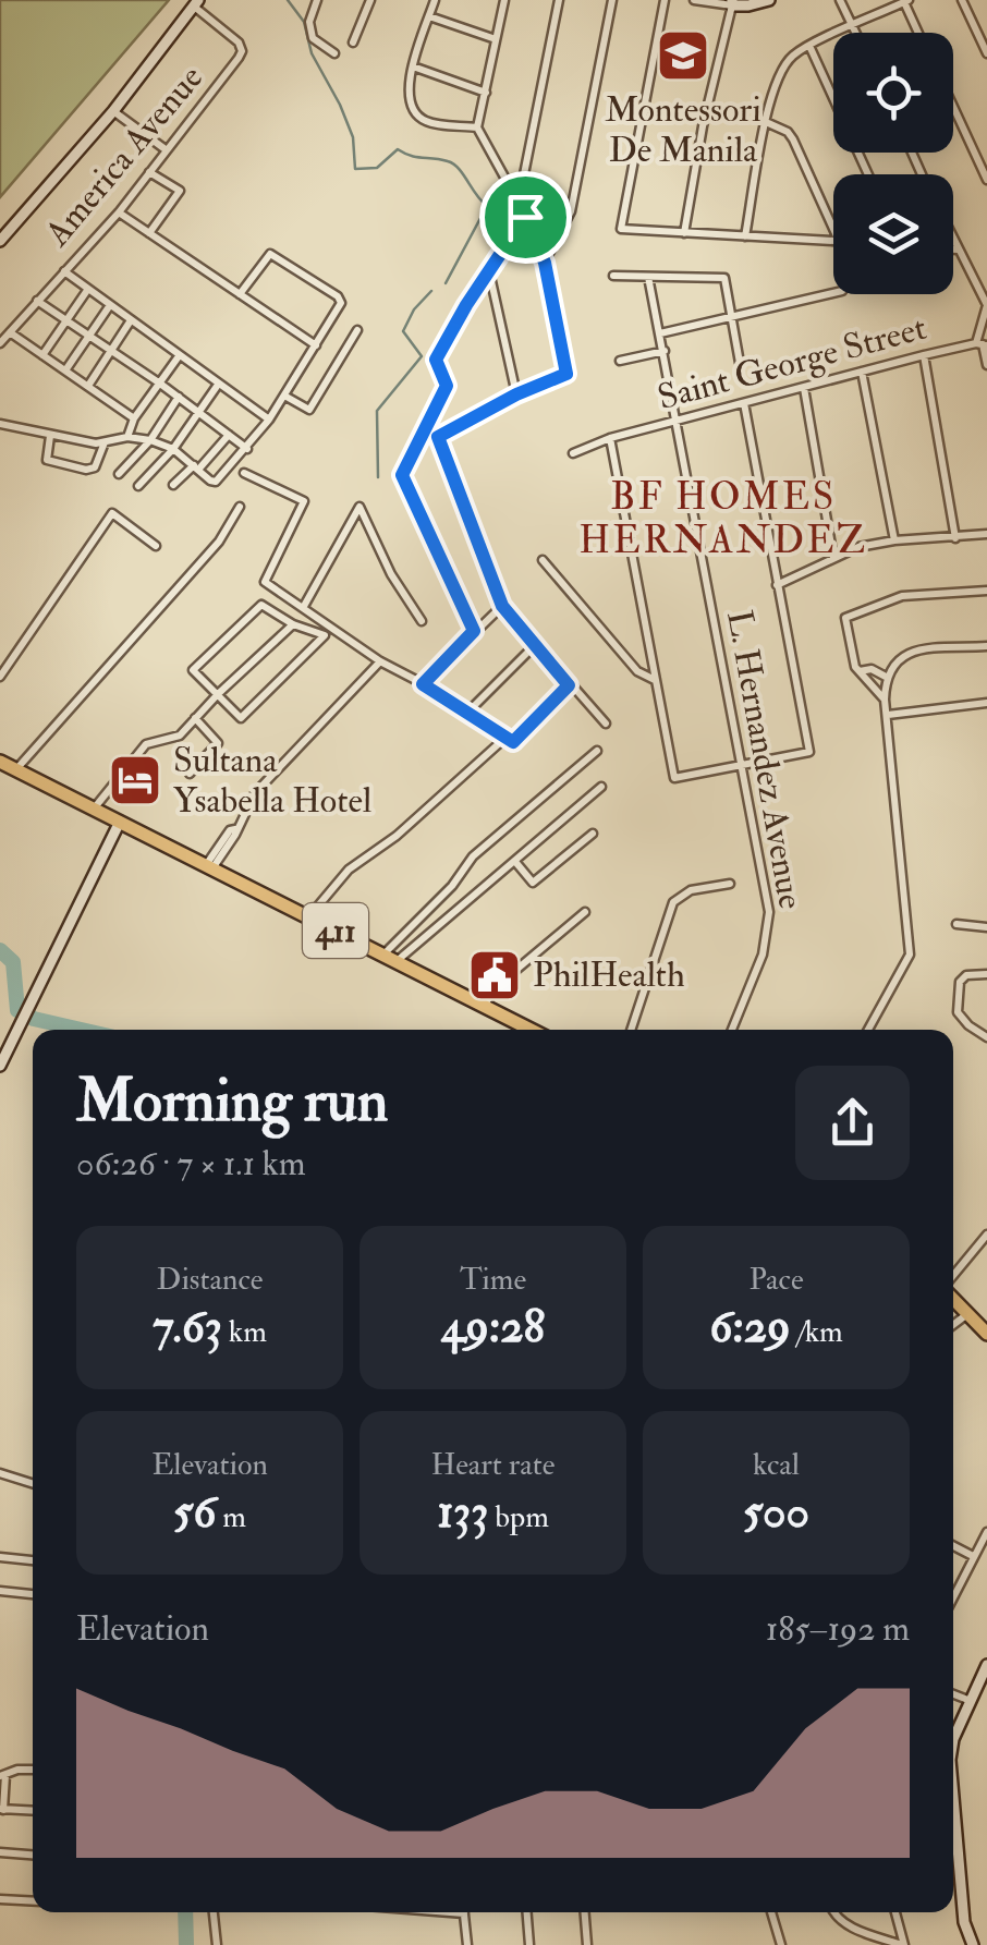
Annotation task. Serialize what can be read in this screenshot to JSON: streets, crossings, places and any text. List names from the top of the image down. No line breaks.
{"streets":{"highway":["411"],"street":["America Avenue","Saint George Street","L. Hernandez Avenue"]},"crossings":[["Saint George Street","L. Hernandez Avenue"]],"districts":["BF HOMES HERNANDEZ"],"places":{"school or university":["Montessori De Manila"],"hotel":["Sultana Ysabella Hotel"],"public building":["PhilHealth"]},"page":{"heading":["Morning run","06:26 · 7 × 1.1 km"],"stats":[["Distance","7.63 km"],["Time","49:28"],["Pace","6:29 /km"],["Elevation","56 m"],["Heart rate","133 bpm"],["kcal","500"]],"chart":["Elevation","185–192 m"]}}
